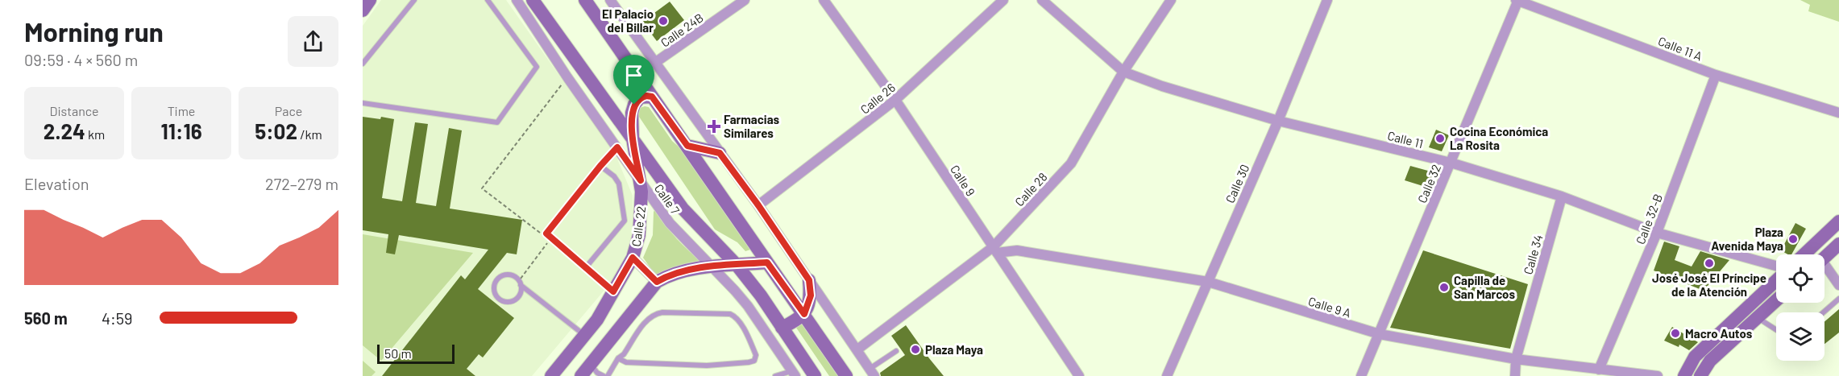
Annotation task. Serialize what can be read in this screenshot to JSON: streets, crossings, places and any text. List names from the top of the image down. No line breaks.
{"streets":{"main road":["Calle 22"],"street":["Calle 24B","Calle 11 A","Calle 26","Calle 11","Calle 9","Calle 30","Calle 32","Calle 28","Calle 7","Calle 32-B","Calle 34","Calle 9 A"]},"crossings":[["Calle 11 A","Calle 32"],["Calle 11 A","Calle 32-B"],["Calle 26","Calle 9"],["Calle 11","Calle 30"],["Calle 11","Calle 32"],["Calle 11","Calle 28"],["Calle 11","Calle 32-B"],["Calle 11","Calle 34"],["Calle 9","Calle 28"],["Calle 9","Calle 9 A"],["Calle 30","Calle 9 A"],["Calle 32","Calle 9 A"],["Calle 28","Calle 9 A"],["Calle 7","Calle 22"],["Calle 32-B","Calle 9 A"],["Calle 34","Calle 9 A"]],"places":{"other":["El Palacio del Billar","Cocina Económica La Rosita","Plaza Avenida Maya","José José El Príncipe de la Atención","Capilla de San Marcos","Macro Autos","Plaza Maya"],"health":["Farmacias Similares"]},"scale_bar":"50 m","page":{"heading":["Morning run","09:59 · 4 × 560 m"],"stats":[["Distance","2.24 km"],["Time","11:16"],["Pace","5:02 /km"]],"chart":["Elevation","272–279 m"],"list":[{"name":"560 m","note":"4:59"}],"scale":"50 m"}}
